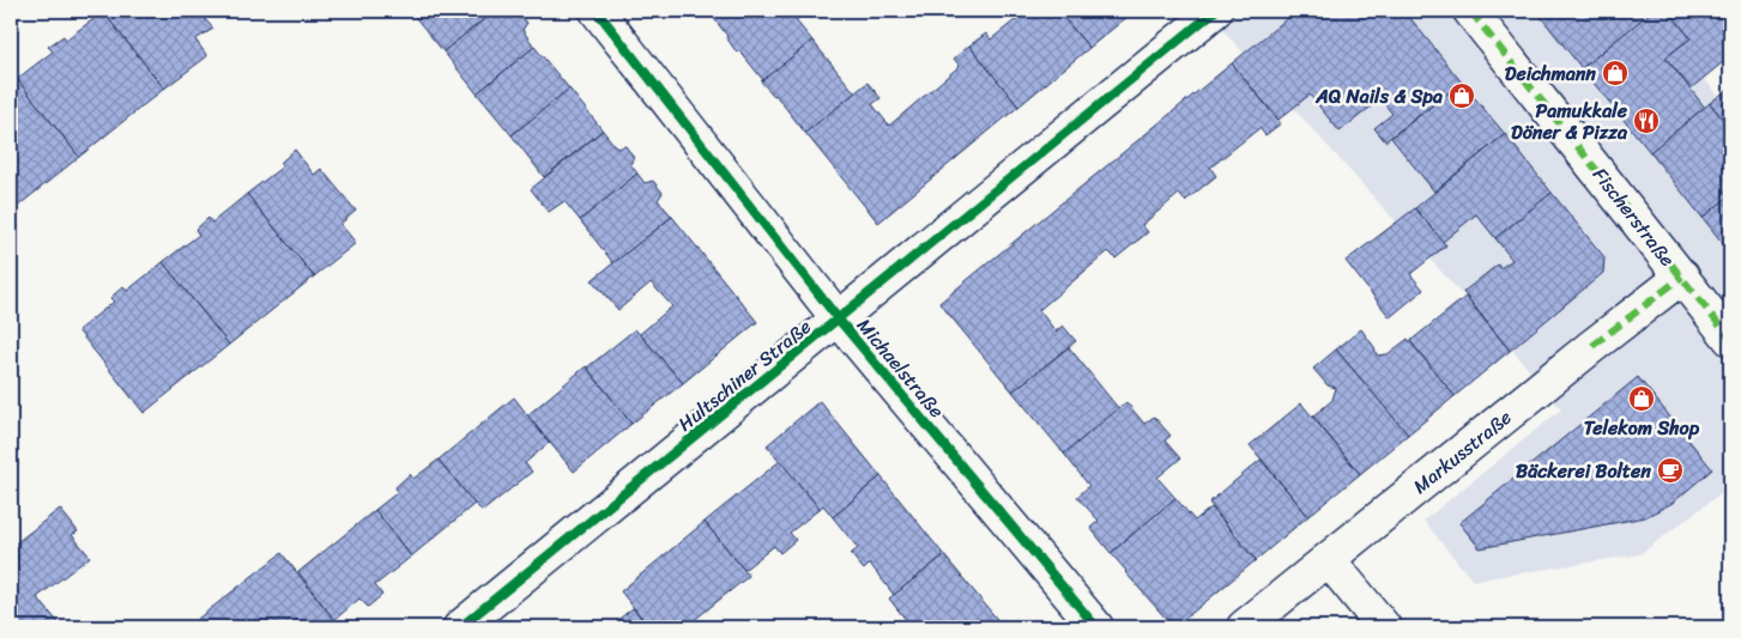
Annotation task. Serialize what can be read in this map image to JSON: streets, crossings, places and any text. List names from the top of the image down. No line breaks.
{"streets":{"street":["Fischerstraße","Michaelstraße","Hultschiner Straße","Markusstraße"]},"crossings":[["Fischerstraße","Markusstraße"],["Michaelstraße","Hultschiner Straße"]],"places":{"shop":["Deichmann","AQ Nails & Spa","Telekom Shop"],"restaurant":["Pamukkale Döner & Pizza"],"cafe":["Bäckerei Bolten"]}}
